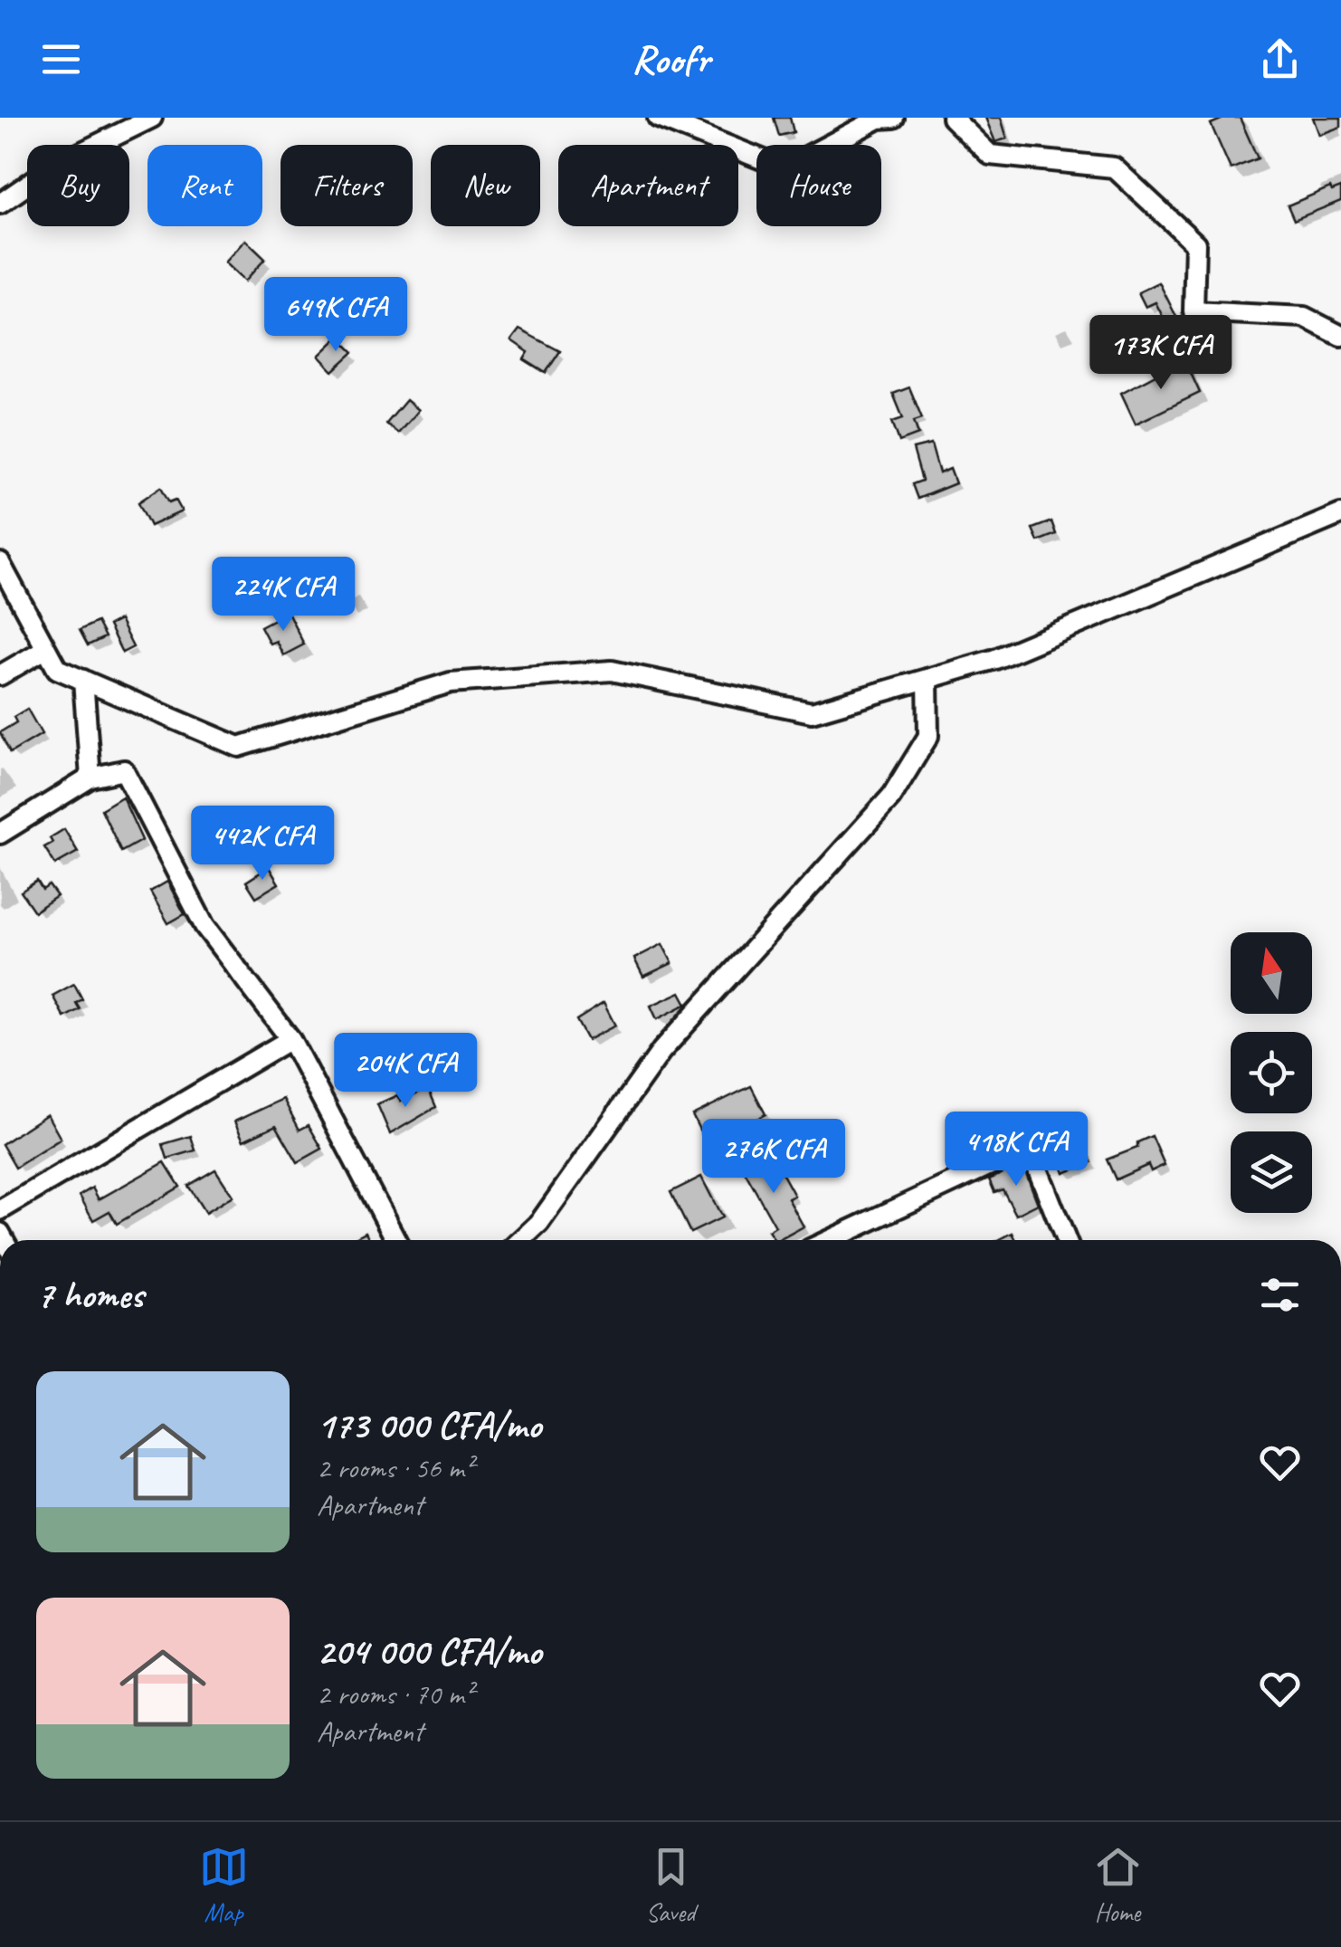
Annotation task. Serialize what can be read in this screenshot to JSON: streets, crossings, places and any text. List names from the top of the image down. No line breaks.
{"north":"top","page":{"header":"Roofr","chip":["Buy","Rent","Filters","New","Apartment","House"],"price":["649K CFA","173K CFA","224K CFA","442K CFA","204K CFA","418K CFA","276K CFA"],"heading":"7 homes","list":[{"name":"173 000 CFA/mo","note":"2 rooms · 56 m² · Apartment"},{"name":"204 000 CFA/mo","note":"2 rooms · 70 m² · Apartment"}],"tabs":["Map","Saved","Home"]}}
